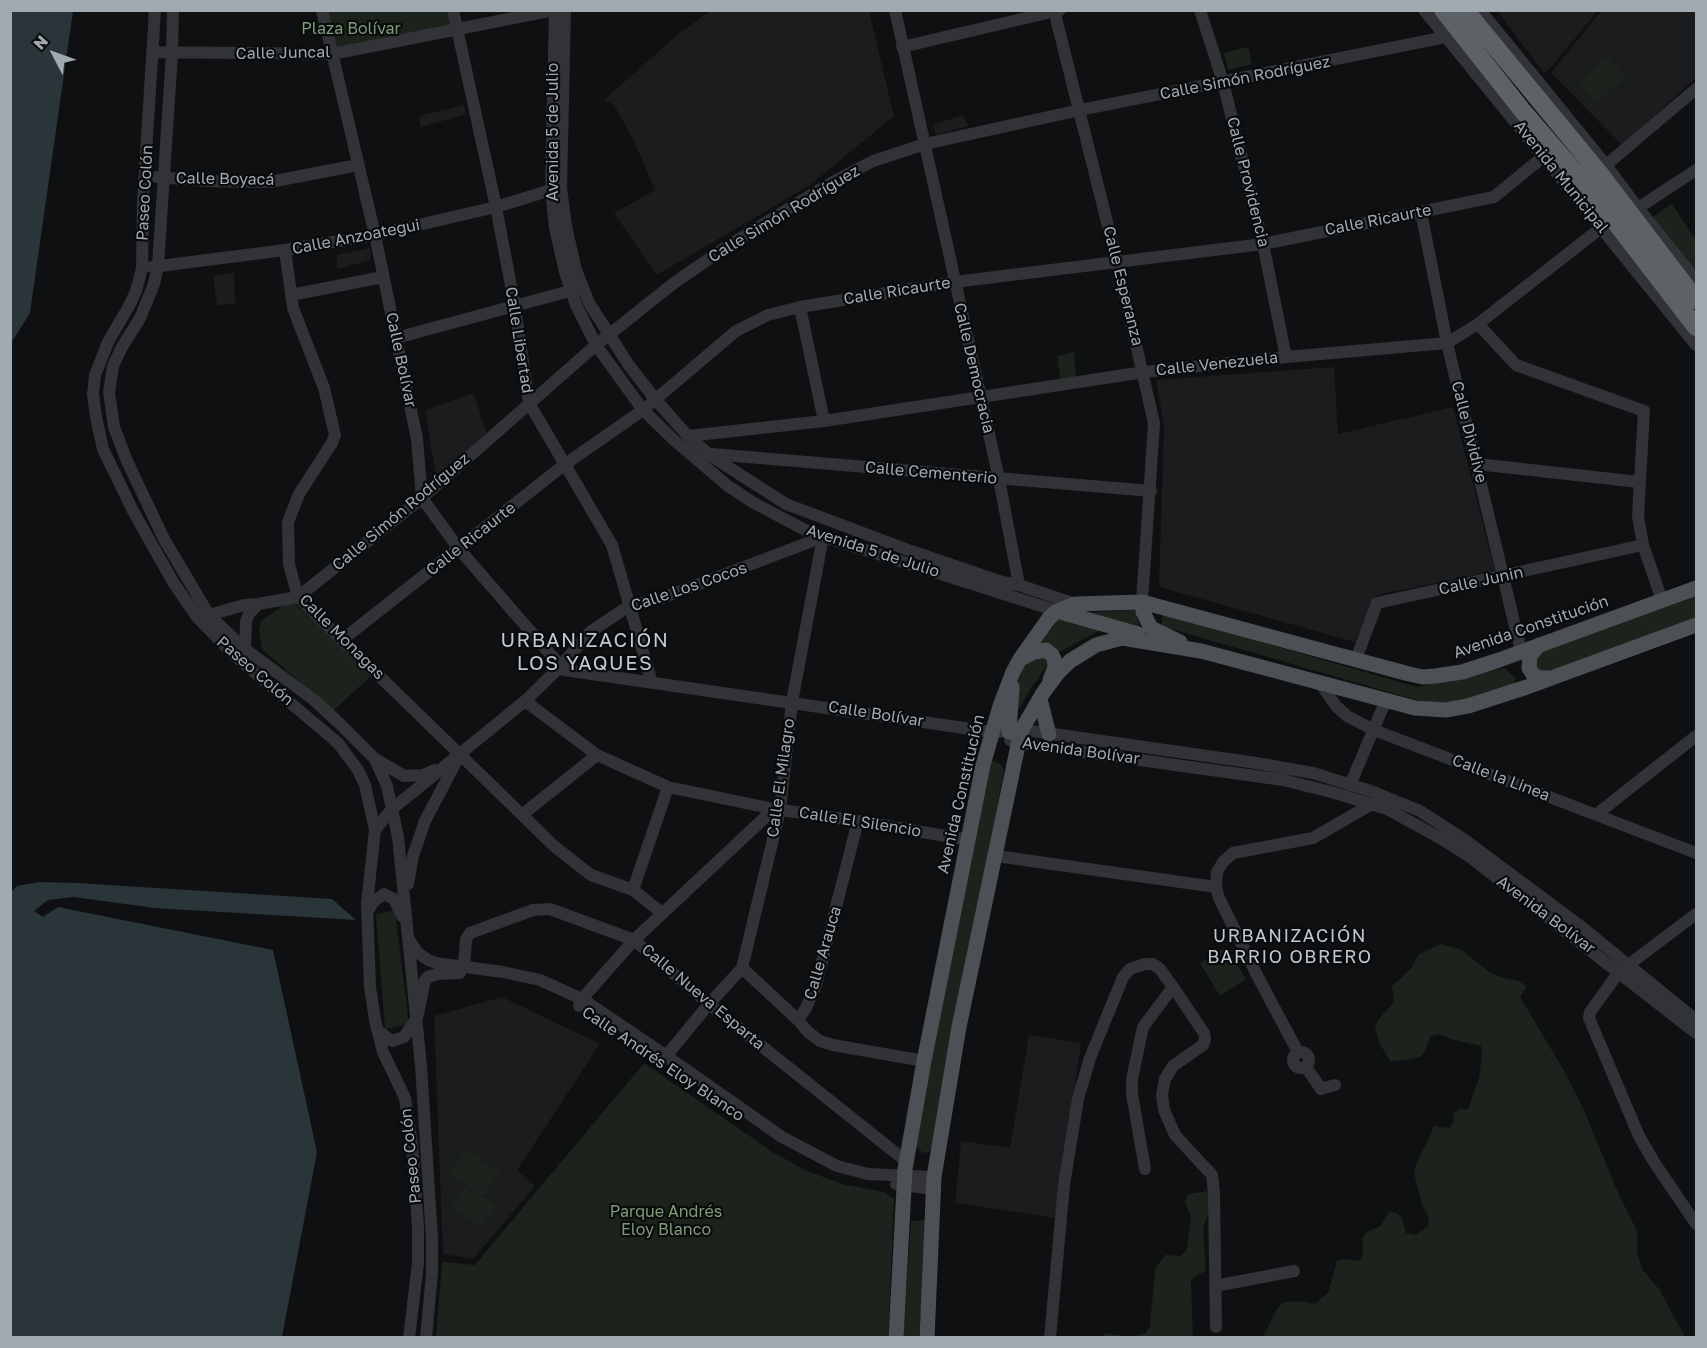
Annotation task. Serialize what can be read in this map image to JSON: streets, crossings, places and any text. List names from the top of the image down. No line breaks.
{"streets":{"highway":["Avenida Municipal"],"main road":["Avenida Constitución"],"street":["Calle Juncal","Calle Simón Rodríguez","Avenida 5 de Julio","Calle Boyacá","Calle Providencia","Paseo Colón","Calle Ricaurte","Calle Anzoategui","Calle Esperanza","Calle Libertad","Calle Bolívar","Calle Venezuela","Calle Democracia","Calle Dividive","Calle Cementerio","Calle Junin","Calle Los Cocos","Calle Monagas","Avenida Bolívar","Calle El Milagro","Calle la Linea","Calle El Silencio","Calle Arauca","Calle Nueva Esparta","Calle Andrés Eloy Blanco"]},"crossings":[["Calle Juncal","Avenida 5 de Julio"],["Calle Juncal","Paseo Colón"],["Calle Juncal","Calle Libertad"],["Calle Juncal","Calle Bolívar"],["Calle Simón Rodríguez","Avenida 5 de Julio"],["Calle Simón Rodríguez","Avenida Municipal"],["Calle Simón Rodríguez","Calle Providencia"],["Calle Simón Rodríguez","Calle Esperanza"],["Calle Simón Rodríguez","Calle Libertad"],["Calle Simón Rodríguez","Calle Bolívar"],["Calle Simón Rodríguez","Calle Democracia"],["Calle Simón Rodríguez","Calle Monagas"],["Avenida 5 de Julio","Calle Ricaurte"],["Avenida 5 de Julio","Calle Anzoategui"],["Avenida 5 de Julio","Calle Venezuela"],["Avenida 5 de Julio","Calle Democracia"],["Avenida 5 de Julio","Calle Cementerio"],["Avenida 5 de Julio","Calle Los Cocos"],["Avenida 5 de Julio","Avenida Constitución"],["Avenida 5 de Julio","Calle El Milagro"],["Avenida Municipal","Calle Ricaurte"],["Avenida Municipal","Calle Venezuela"],["Calle Boyacá","Paseo Colón"],["Calle Boyacá","Calle Bolívar"],["Calle Providencia","Calle Ricaurte"],["Calle Providencia","Calle Venezuela"],["Paseo Colón","Calle Anzoategui"],["Paseo Colón","Calle Andrés Eloy Blanco"],["Calle Ricaurte","Calle Esperanza"],["Calle Ricaurte","Calle Libertad"],["Calle Ricaurte","Calle Democracia"],["Calle Ricaurte","Calle Dividive"],["Calle Ricaurte","Calle Monagas"],["Calle Anzoategui","Calle Libertad"],["Calle Anzoategui","Calle Bolívar"],["Calle Anzoategui","Calle Monagas"],["Calle Esperanza","Calle Venezuela"],["Calle Esperanza","Calle Cementerio"],["Calle Esperanza","Avenida Constitución"],["Calle Libertad","Calle Bolívar"],["Calle Libertad","Calle Los Cocos"],["Calle Bolívar","Calle Los Cocos"],["Calle Bolívar","Avenida Constitución"],["Calle Bolívar","Avenida Bolívar"],["Calle Bolívar","Calle El Milagro"],["Calle Venezuela","Calle Democracia"],["Calle Venezuela","Calle Dividive"],["Calle Democracia","Calle Cementerio"],["Calle Dividive","Calle Junin"],["Calle Dividive","Avenida Constitución"],["Calle Junin","Avenida Constitución"],["Calle Los Cocos","Calle Monagas"],["Calle Los Cocos","Calle El Milagro"],["Calle Los Cocos","Calle El Silencio"],["Avenida Constitución","Avenida Bolívar"],["Avenida Constitución","Calle El Silencio"],["Avenida Constitución","Calle Arauca"],["Avenida Constitución","Calle Nueva Esparta"],["Avenida Constitución","Calle Andrés Eloy Blanco"],["Calle El Milagro","Calle El Silencio"],["Calle El Milagro","Calle Nueva Esparta"],["Calle El Milagro","Calle Andrés Eloy Blanco"],["Calle El Silencio","Calle Arauca"],["Calle Nueva Esparta","Calle Andrés Eloy Blanco"]],"districts":["URBANIZACIÓN LOS YAQUES","URBANIZACIÓN BARRIO OBRERO"],"parks":["Plaza Bolívar","Parque Andrés Eloy Blanco"],"north":"top left"}
